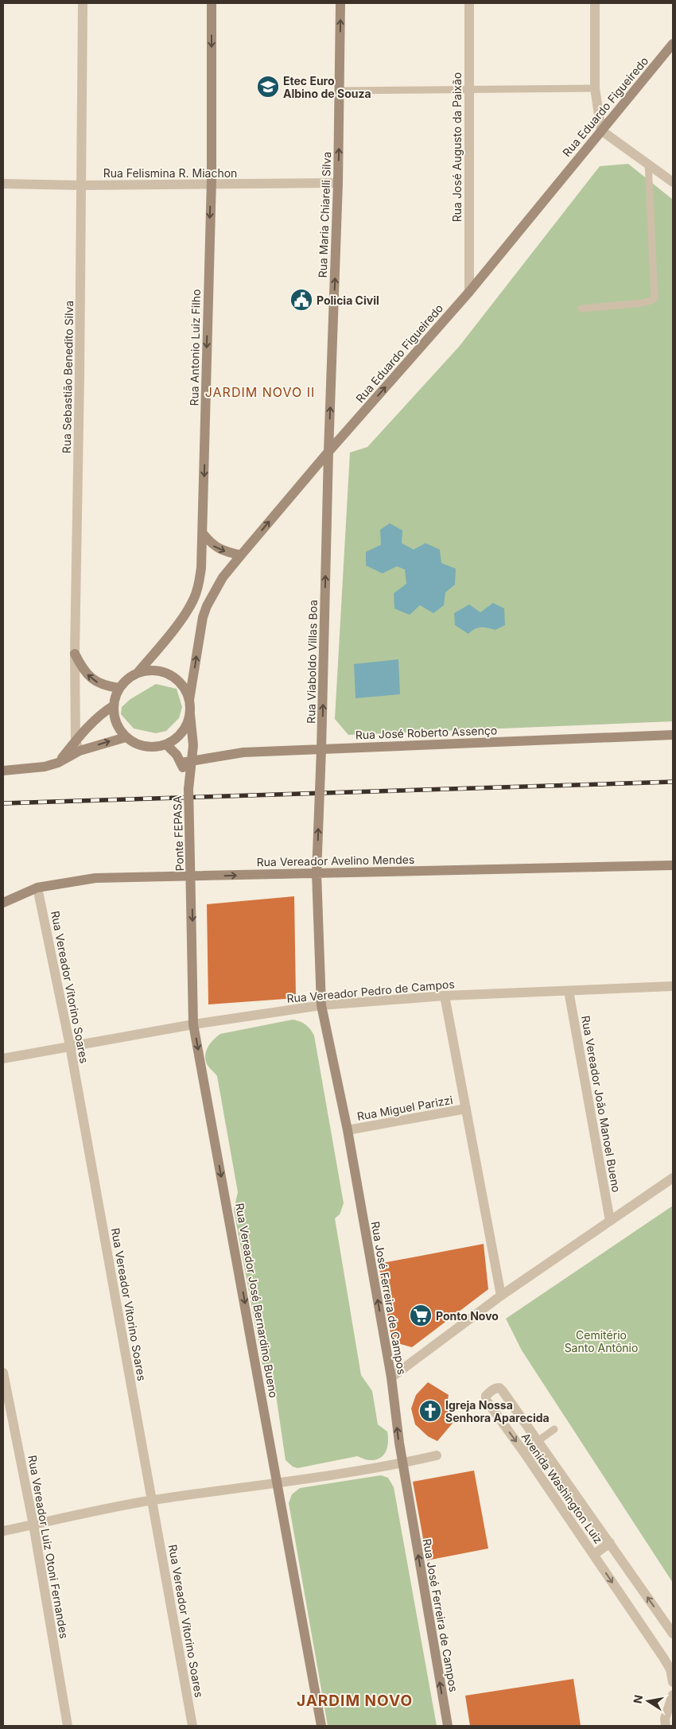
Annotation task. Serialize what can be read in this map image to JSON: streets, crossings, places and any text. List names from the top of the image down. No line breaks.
{"streets":{"main road":["Rua Eduardo Figueiredo","Rua Maria Chiarelli Silva","Rua Antonio Luiz Filho","Rua Viaboldo Villas Boa","Rua José Roberto Assenço","Ponte FEPASA","Rua Vereador Avelino Mendes","Rua José Ferreira de Campos","Rua Vereador José Bernardino Bueno"],"street":["Rua José Augusto da Paixão","Rua Felismina R. Miachon","Rua Sebastião Benedito Silva","Rua Vereador Vitorino Soares","Rua Vereador Pedro de Campos","Rua Vereador João Manoel Bueno","Rua Miguel Parizzi","Avenida Washington Luiz","Rua Vereador Luiz Otoni Fernandes"]},"crossings":[["Rua Eduardo Figueiredo","Rua José Augusto da Paixão"],["Rua Eduardo Figueiredo","Rua Maria Chiarelli Silva"],["Rua Eduardo Figueiredo","Rua Antonio Luiz Filho"],["Rua Eduardo Figueiredo","Rua Viaboldo Villas Boa"],["Rua Felismina R. Miachon","Rua Maria Chiarelli Silva"],["Rua Felismina R. Miachon","Rua Antonio Luiz Filho"],["Rua Felismina R. Miachon","Rua Sebastião Benedito Silva"],["Rua Maria Chiarelli Silva","Rua Viaboldo Villas Boa"],["Rua Viaboldo Villas Boa","Rua José Roberto Assenço"],["Rua Viaboldo Villas Boa","Rua Vereador Avelino Mendes"],["Rua Viaboldo Villas Boa","Rua José Ferreira de Campos"],["Ponte FEPASA","Rua Vereador Avelino Mendes"],["Ponte FEPASA","Rua Vereador José Bernardino Bueno"],["Rua Vereador Avelino Mendes","Rua Vereador Vitorino Soares"],["Rua Vereador Avelino Mendes","Rua José Ferreira de Campos"],["Rua Vereador Avelino Mendes","Rua Vereador José Bernardino Bueno"],["Rua Vereador Vitorino Soares","Rua Vereador Pedro de Campos"],["Rua Vereador Pedro de Campos","Rua Vereador João Manoel Bueno"],["Rua Vereador Pedro de Campos","Rua José Ferreira de Campos"],["Rua Vereador Pedro de Campos","Rua Vereador José Bernardino Bueno"],["Rua Miguel Parizzi","Rua José Ferreira de Campos"]],"one_way":["Rua Eduardo Figueiredo","Rua Maria Chiarelli Silva","Rua Antonio Luiz Filho","Rua Viaboldo Villas Boa","Rua José Ferreira de Campos","Rua Vereador José Bernardino Bueno"],"districts":["JARDIM NOVO II","JARDIM NOVO"],"parks":["Cemitério Santo Antônio"],"places":{"school or university":["Etec Euro Albino de Souza"],"public building":["Policia Civil"],"supermarket":["Ponto Novo"],"church":["Igreja Nossa Senhora Aparecida"]},"north":"left"}
